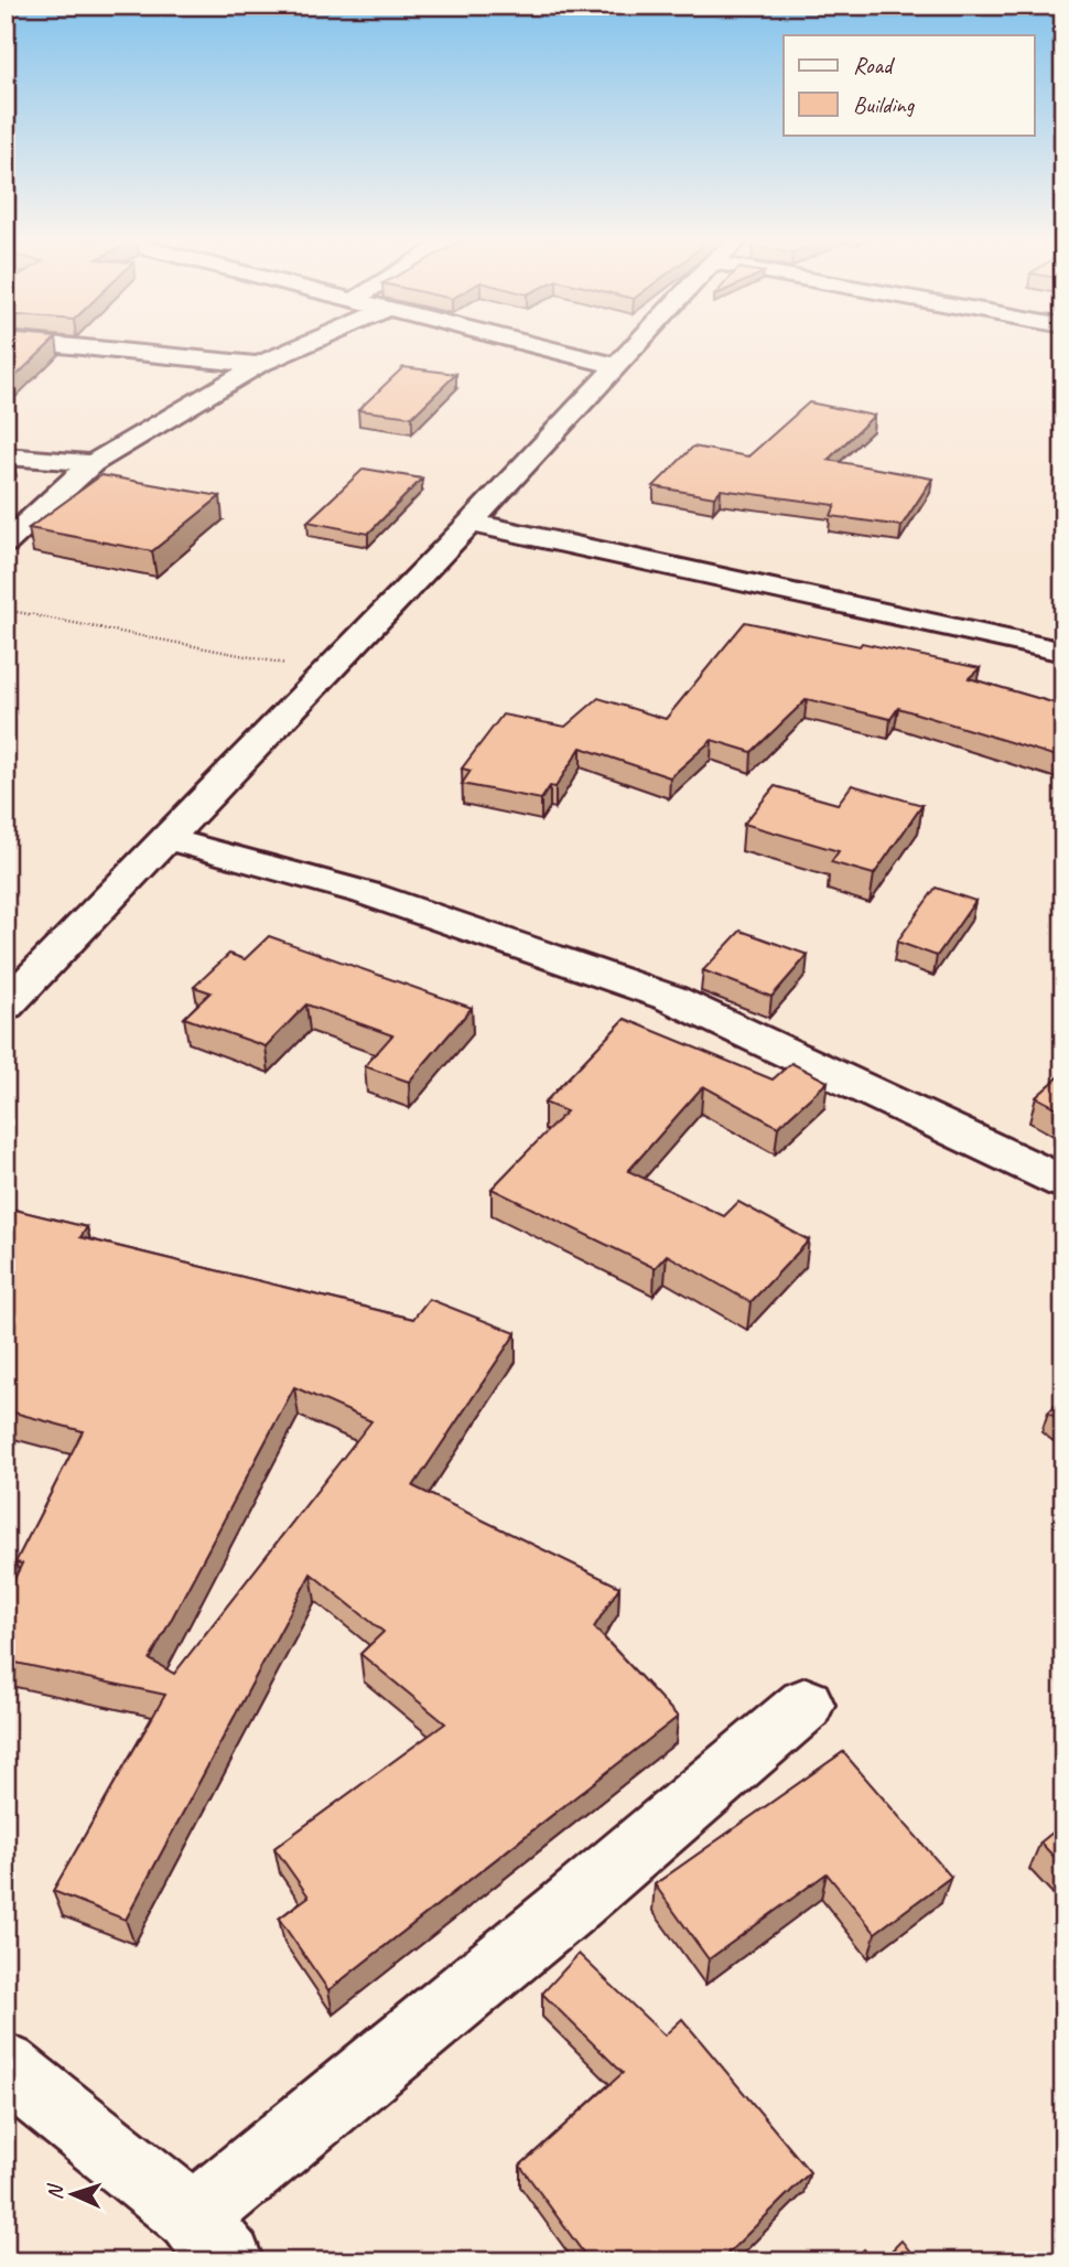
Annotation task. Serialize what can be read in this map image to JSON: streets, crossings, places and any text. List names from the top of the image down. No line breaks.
{"legend":["Road","Building"],"north":"left"}
